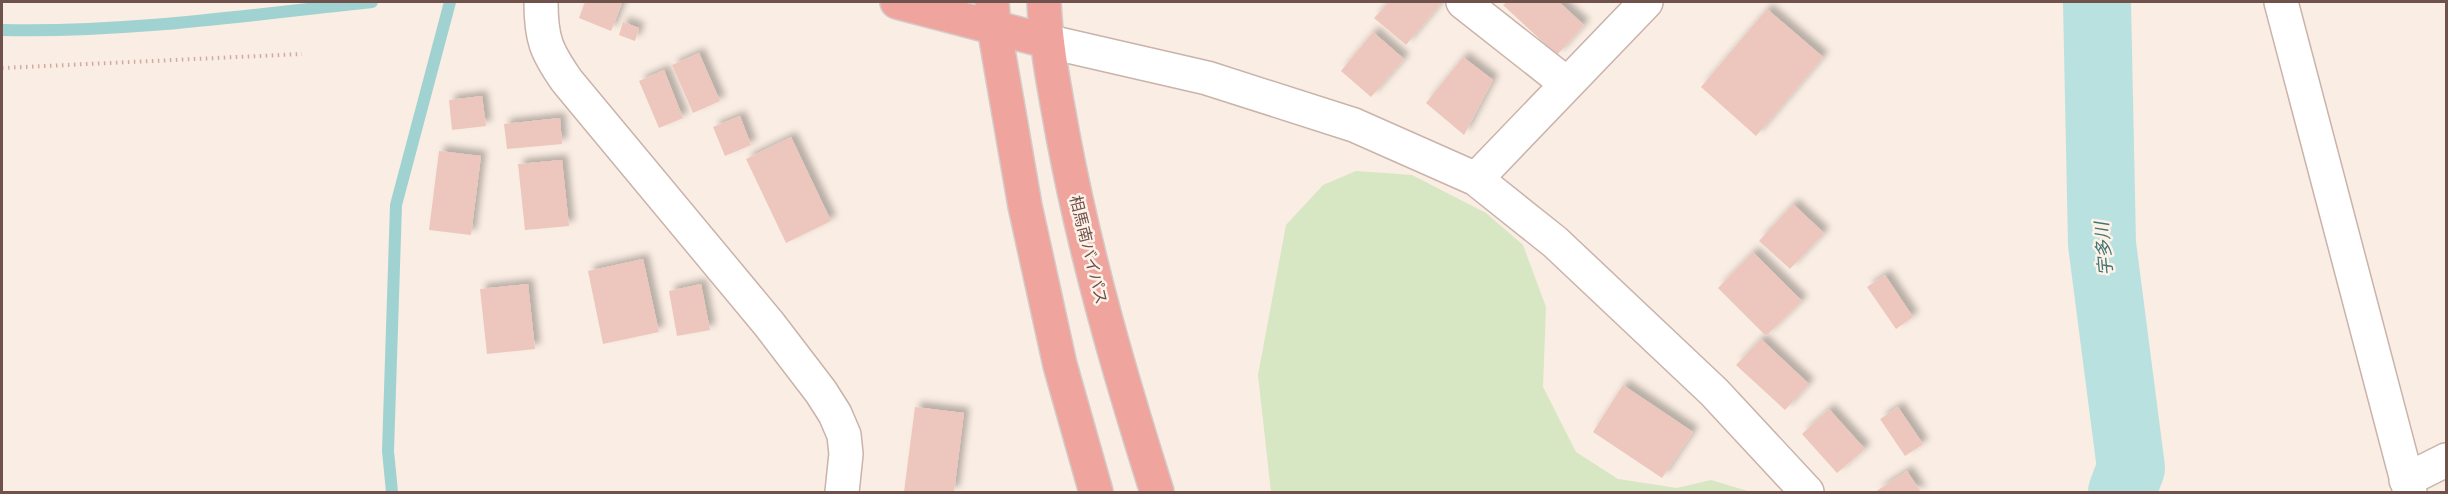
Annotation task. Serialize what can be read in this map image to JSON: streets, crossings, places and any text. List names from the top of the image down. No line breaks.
{"streets":{"highway":["相馬南バイパス"]},"water":["宇多川"]}
